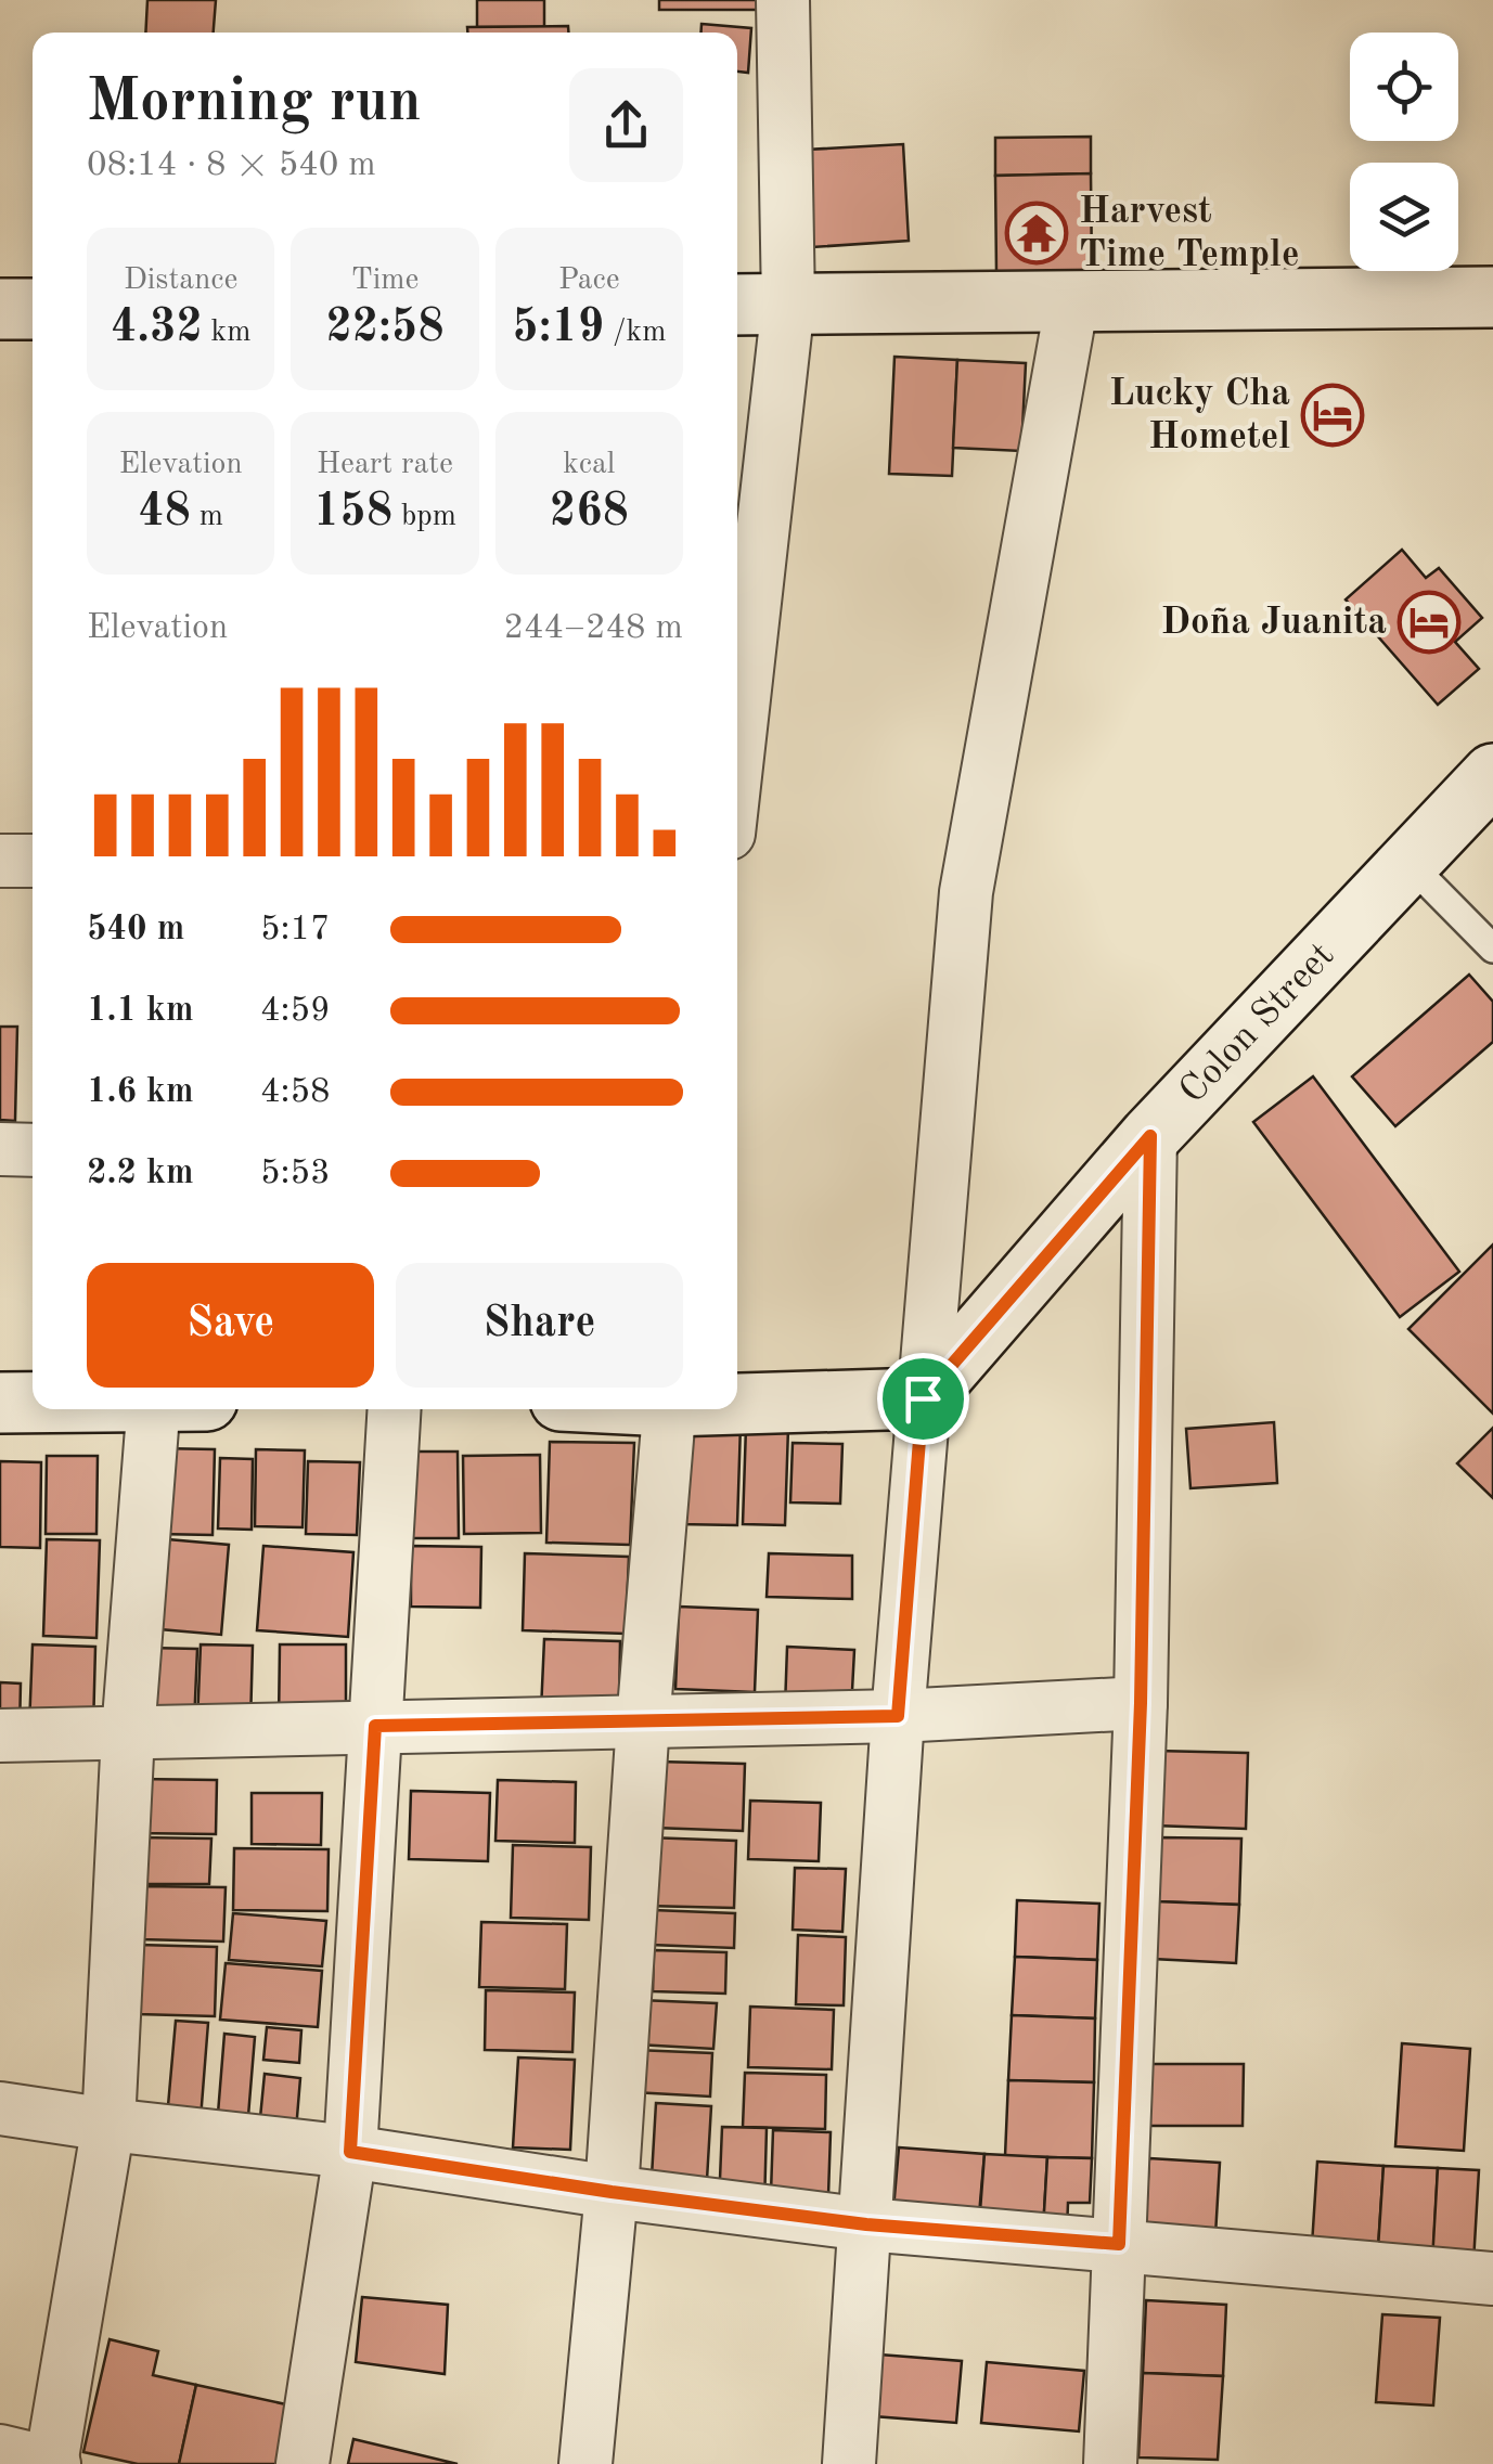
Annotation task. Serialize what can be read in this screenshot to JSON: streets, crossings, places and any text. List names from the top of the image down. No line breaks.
{"streets":{"main road":["Colon Street"]},"places":{"temple":["Harvest Time Temple"],"hotel":["Lucky Cha Hometel","Doña Juanita"]},"page":{"heading":["Morning run","08:14 · 8 × 540 m"],"stats":[["Distance","4.32 km"],["Time","22:58"],["Pace","5:19 /km"],["Elevation","48 m"],["Heart rate","158 bpm"],["kcal","268"]],"chart":["Elevation","244–248 m"],"list":[{"name":"540 m","note":"5:17"},{"name":"1.1 km","note":"4:59"},{"name":"1.6 km","note":"4:58"},{"name":"2.2 km","note":"5:53"}],"buttons":["Save","Share"]}}
